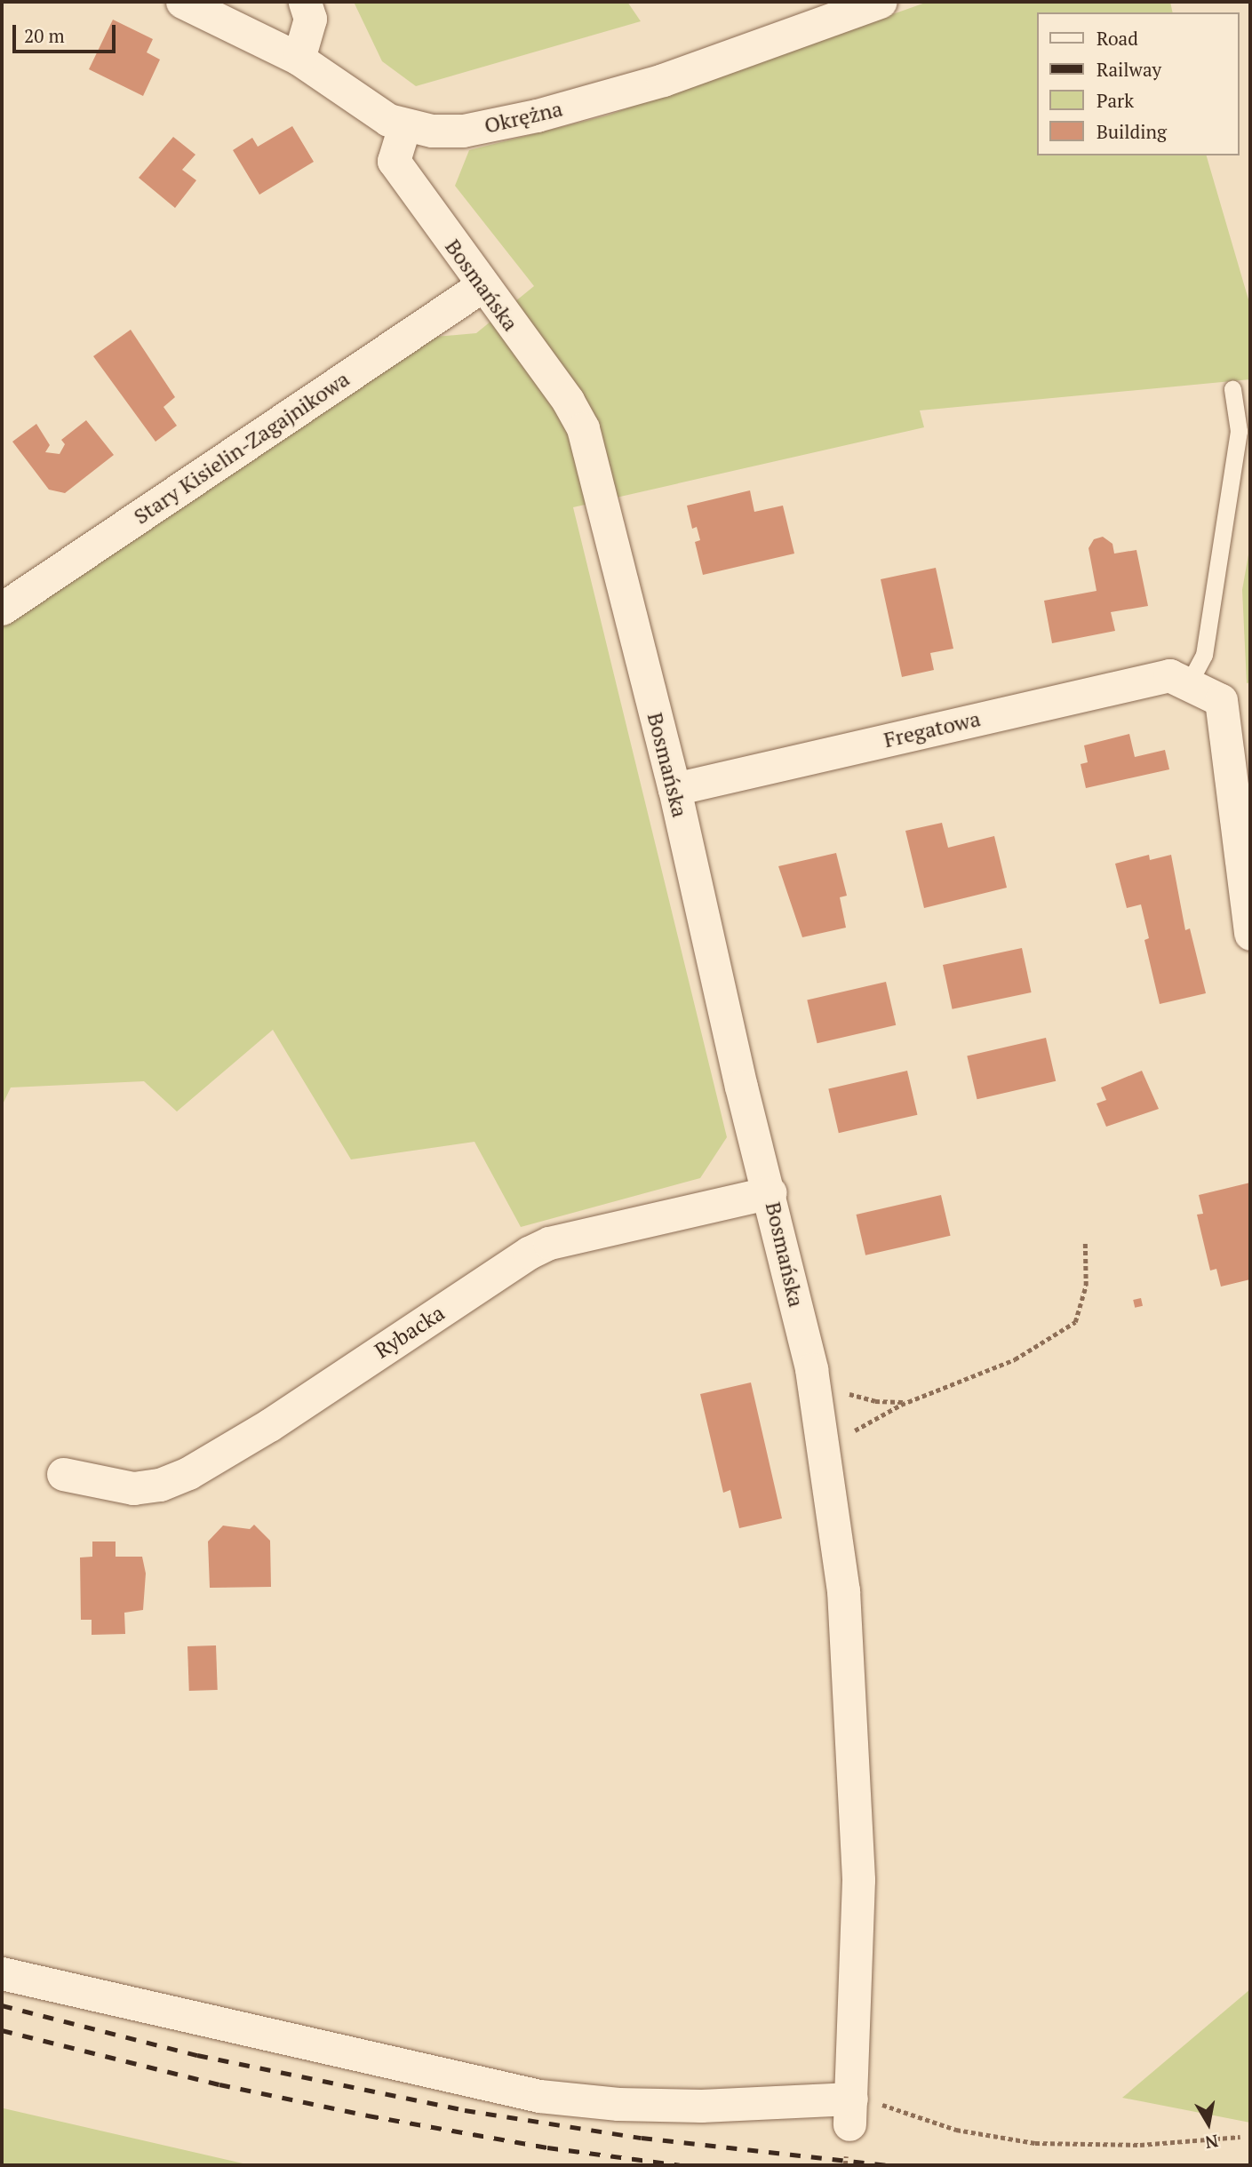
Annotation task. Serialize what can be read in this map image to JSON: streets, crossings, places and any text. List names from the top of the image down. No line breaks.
{"streets":{"street":["Okrężna","Bosmańska","Stary Kisielin-Zagajnikowa","Fregatowa","Rybacka"]},"crossings":[["Okrężna","Bosmańska"],["Bosmańska","Stary Kisielin-Zagajnikowa"],["Bosmańska","Fregatowa"],["Bosmańska","Rybacka"]],"legend":["Road","Railway","Park","Building"],"scale_bar":"20 m","north":"bottom"}
